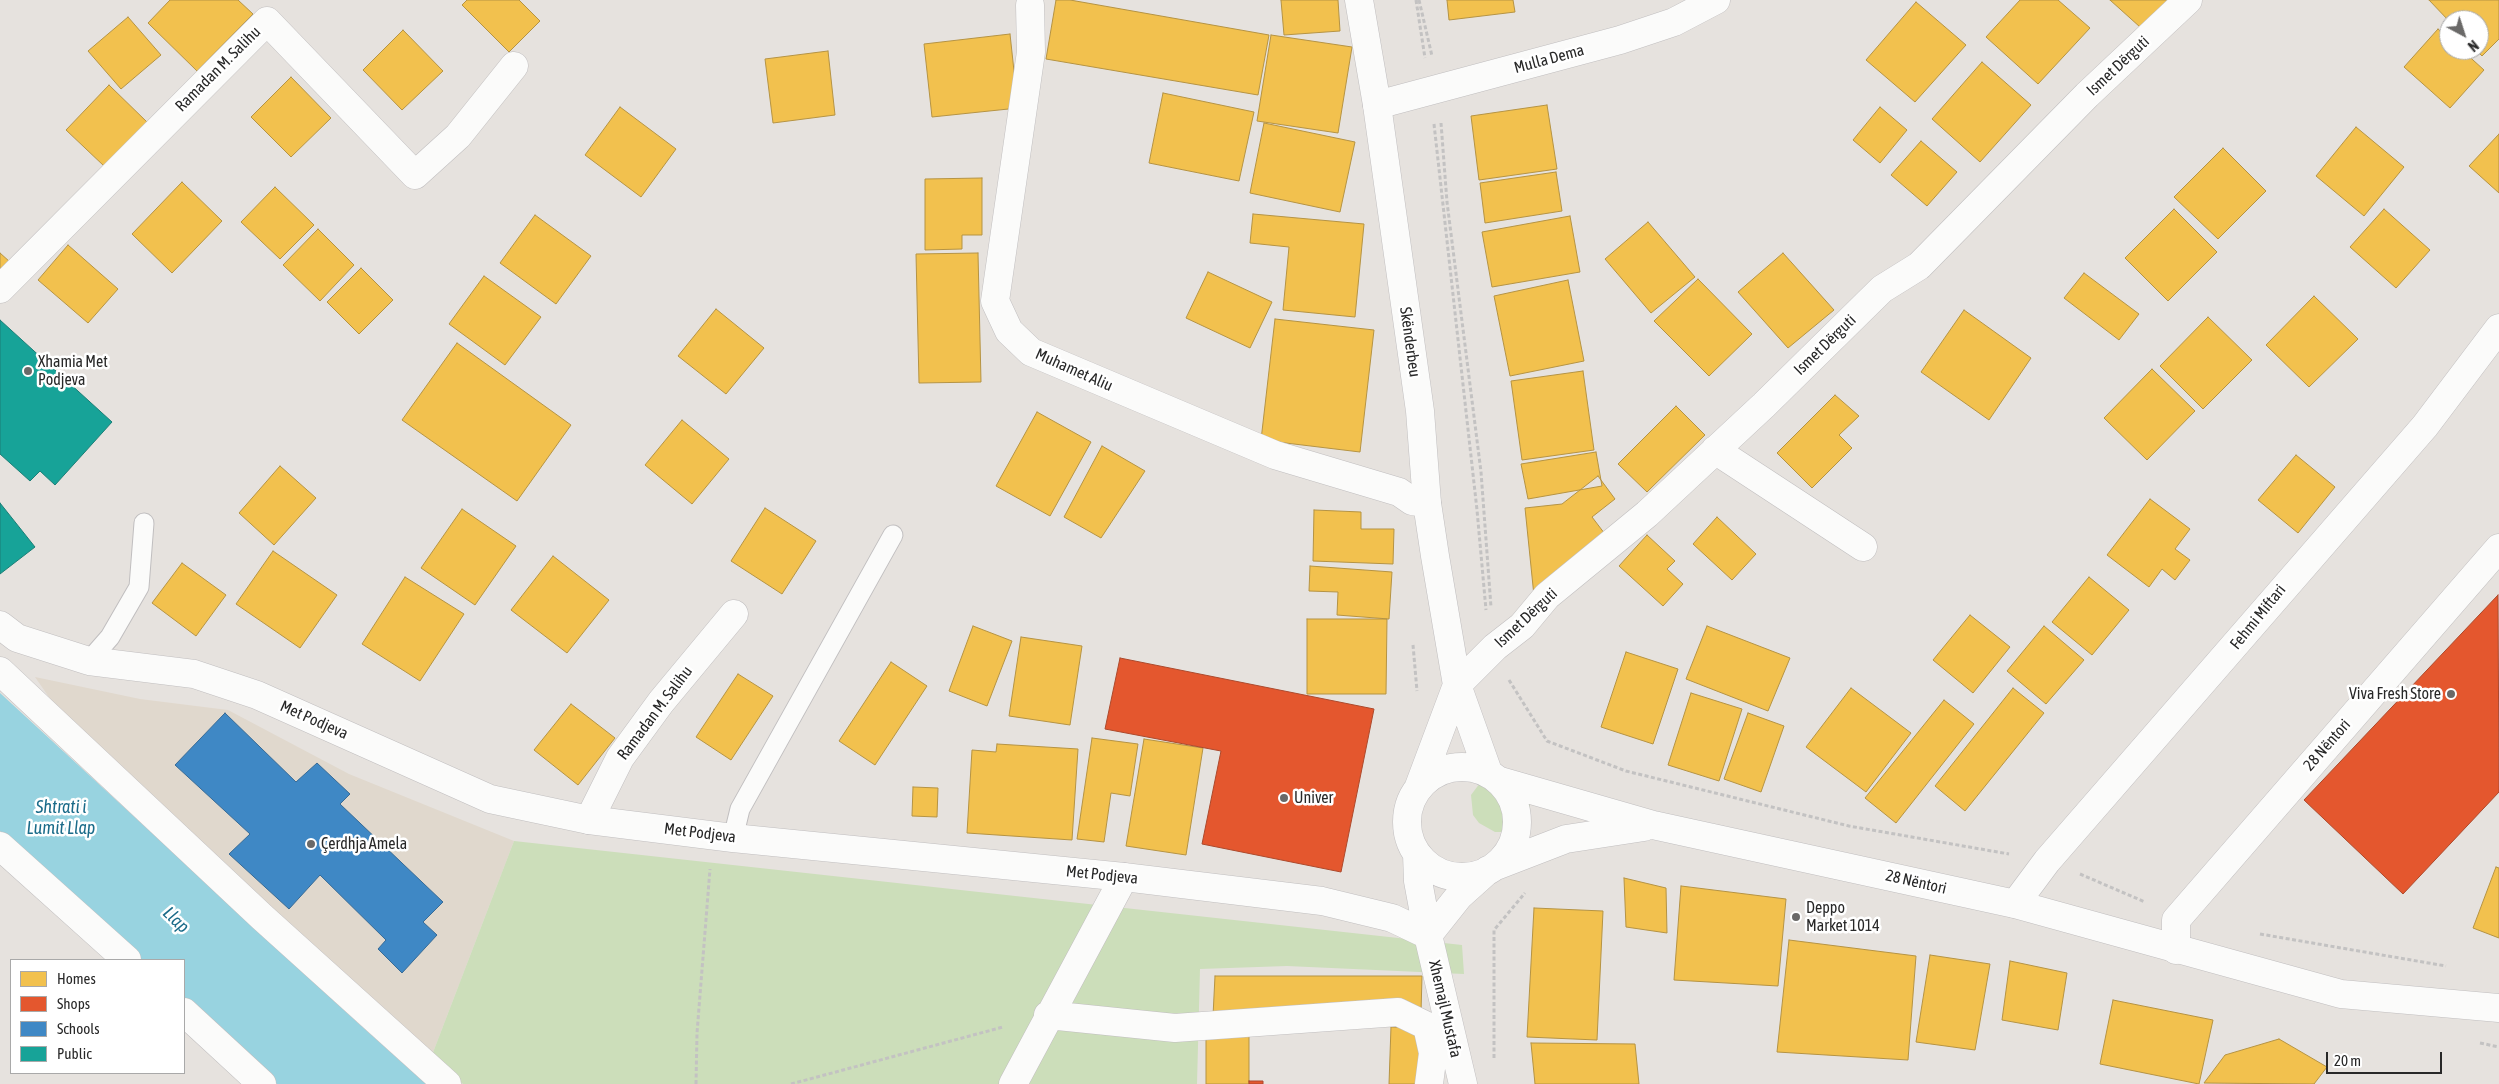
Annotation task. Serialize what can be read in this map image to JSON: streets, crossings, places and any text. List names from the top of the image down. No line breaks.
{"streets":{"street":["Mulla Dema","Ismet Dërguti","Ramadan M. Salihu","Skënderbeu","Muhamet Aliu","Fehmi Miftari","Met Podjeva","28 Nëntori","Xhemajl Mustafa"]},"crossings":[["Mulla Dema","Skënderbeu"],["Ismet Dërguti","Skënderbeu"],["Ramadan M. Salihu","Met Podjeva"],["Skënderbeu","Muhamet Aliu"],["Skënderbeu","28 Nëntori"],["Skënderbeu","Xhemajl Mustafa"],["Fehmi Miftari","28 Nëntori"],["Met Podjeva","Xhemajl Mustafa"],["28 Nëntori","Xhemajl Mustafa"]],"water":["Shtrati i Lumit Llap","Llap"],"places":["Xhamia Met Podjeva","Viva Fresh Store","Univer","Çerdhja Amela","Deppo Market 1014"],"legend":["Homes","Shops","Schools","Public"],"scale_bar":"20 m","north":"bottom right"}
